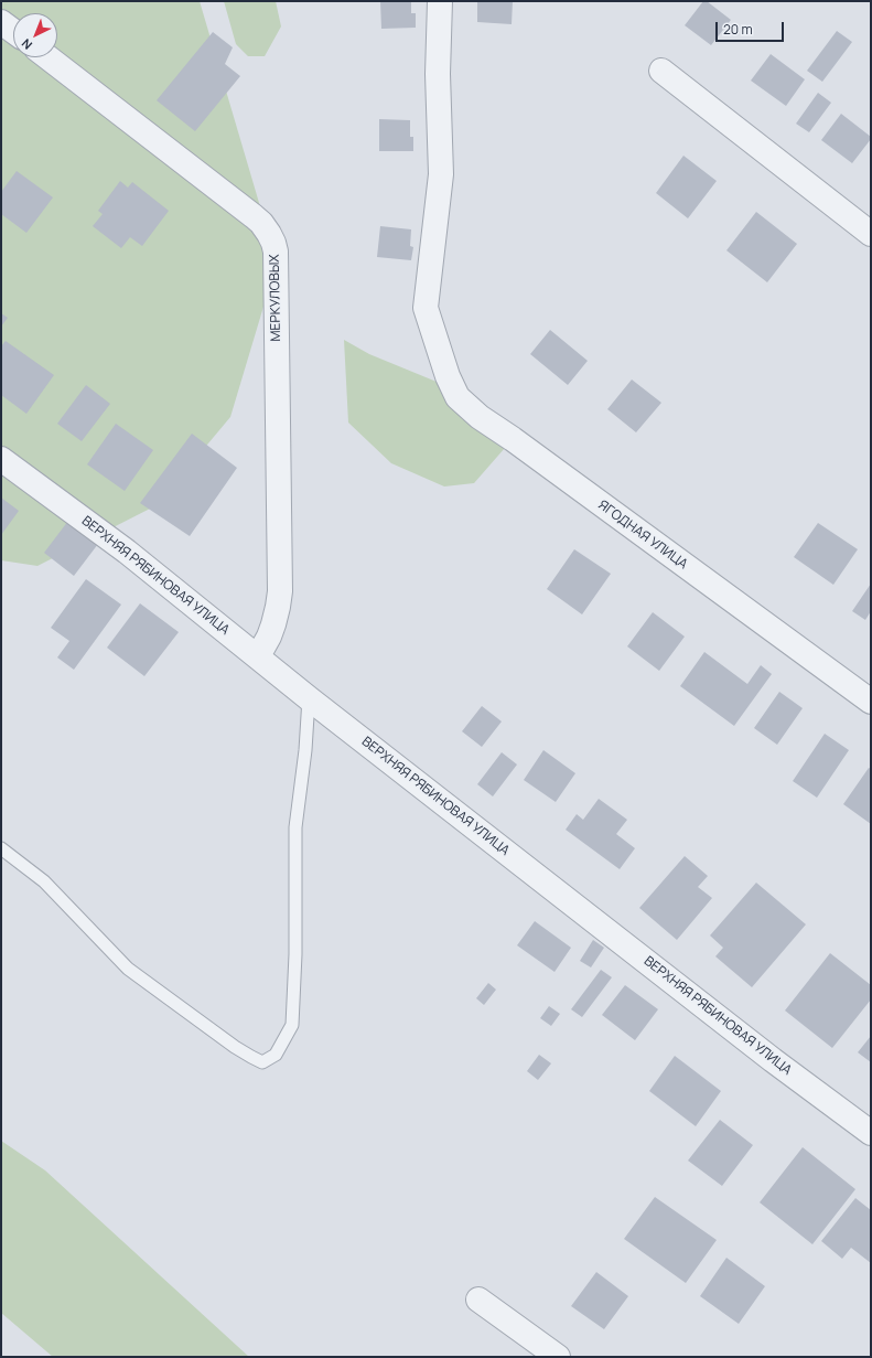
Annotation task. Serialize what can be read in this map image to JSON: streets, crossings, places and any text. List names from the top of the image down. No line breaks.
{"streets":{"street":["МЕРКУЛОВЫХ","ЯГОДНАЯ УЛИЦА","ВЕРХНЯЯ РЯБИНОВАЯ УЛИЦА"]},"crossings":[["МЕРКУЛОВЫХ","ВЕРХНЯЯ РЯБИНОВАЯ УЛИЦА"]],"scale_bar":"20 m","north":"bottom left"}
